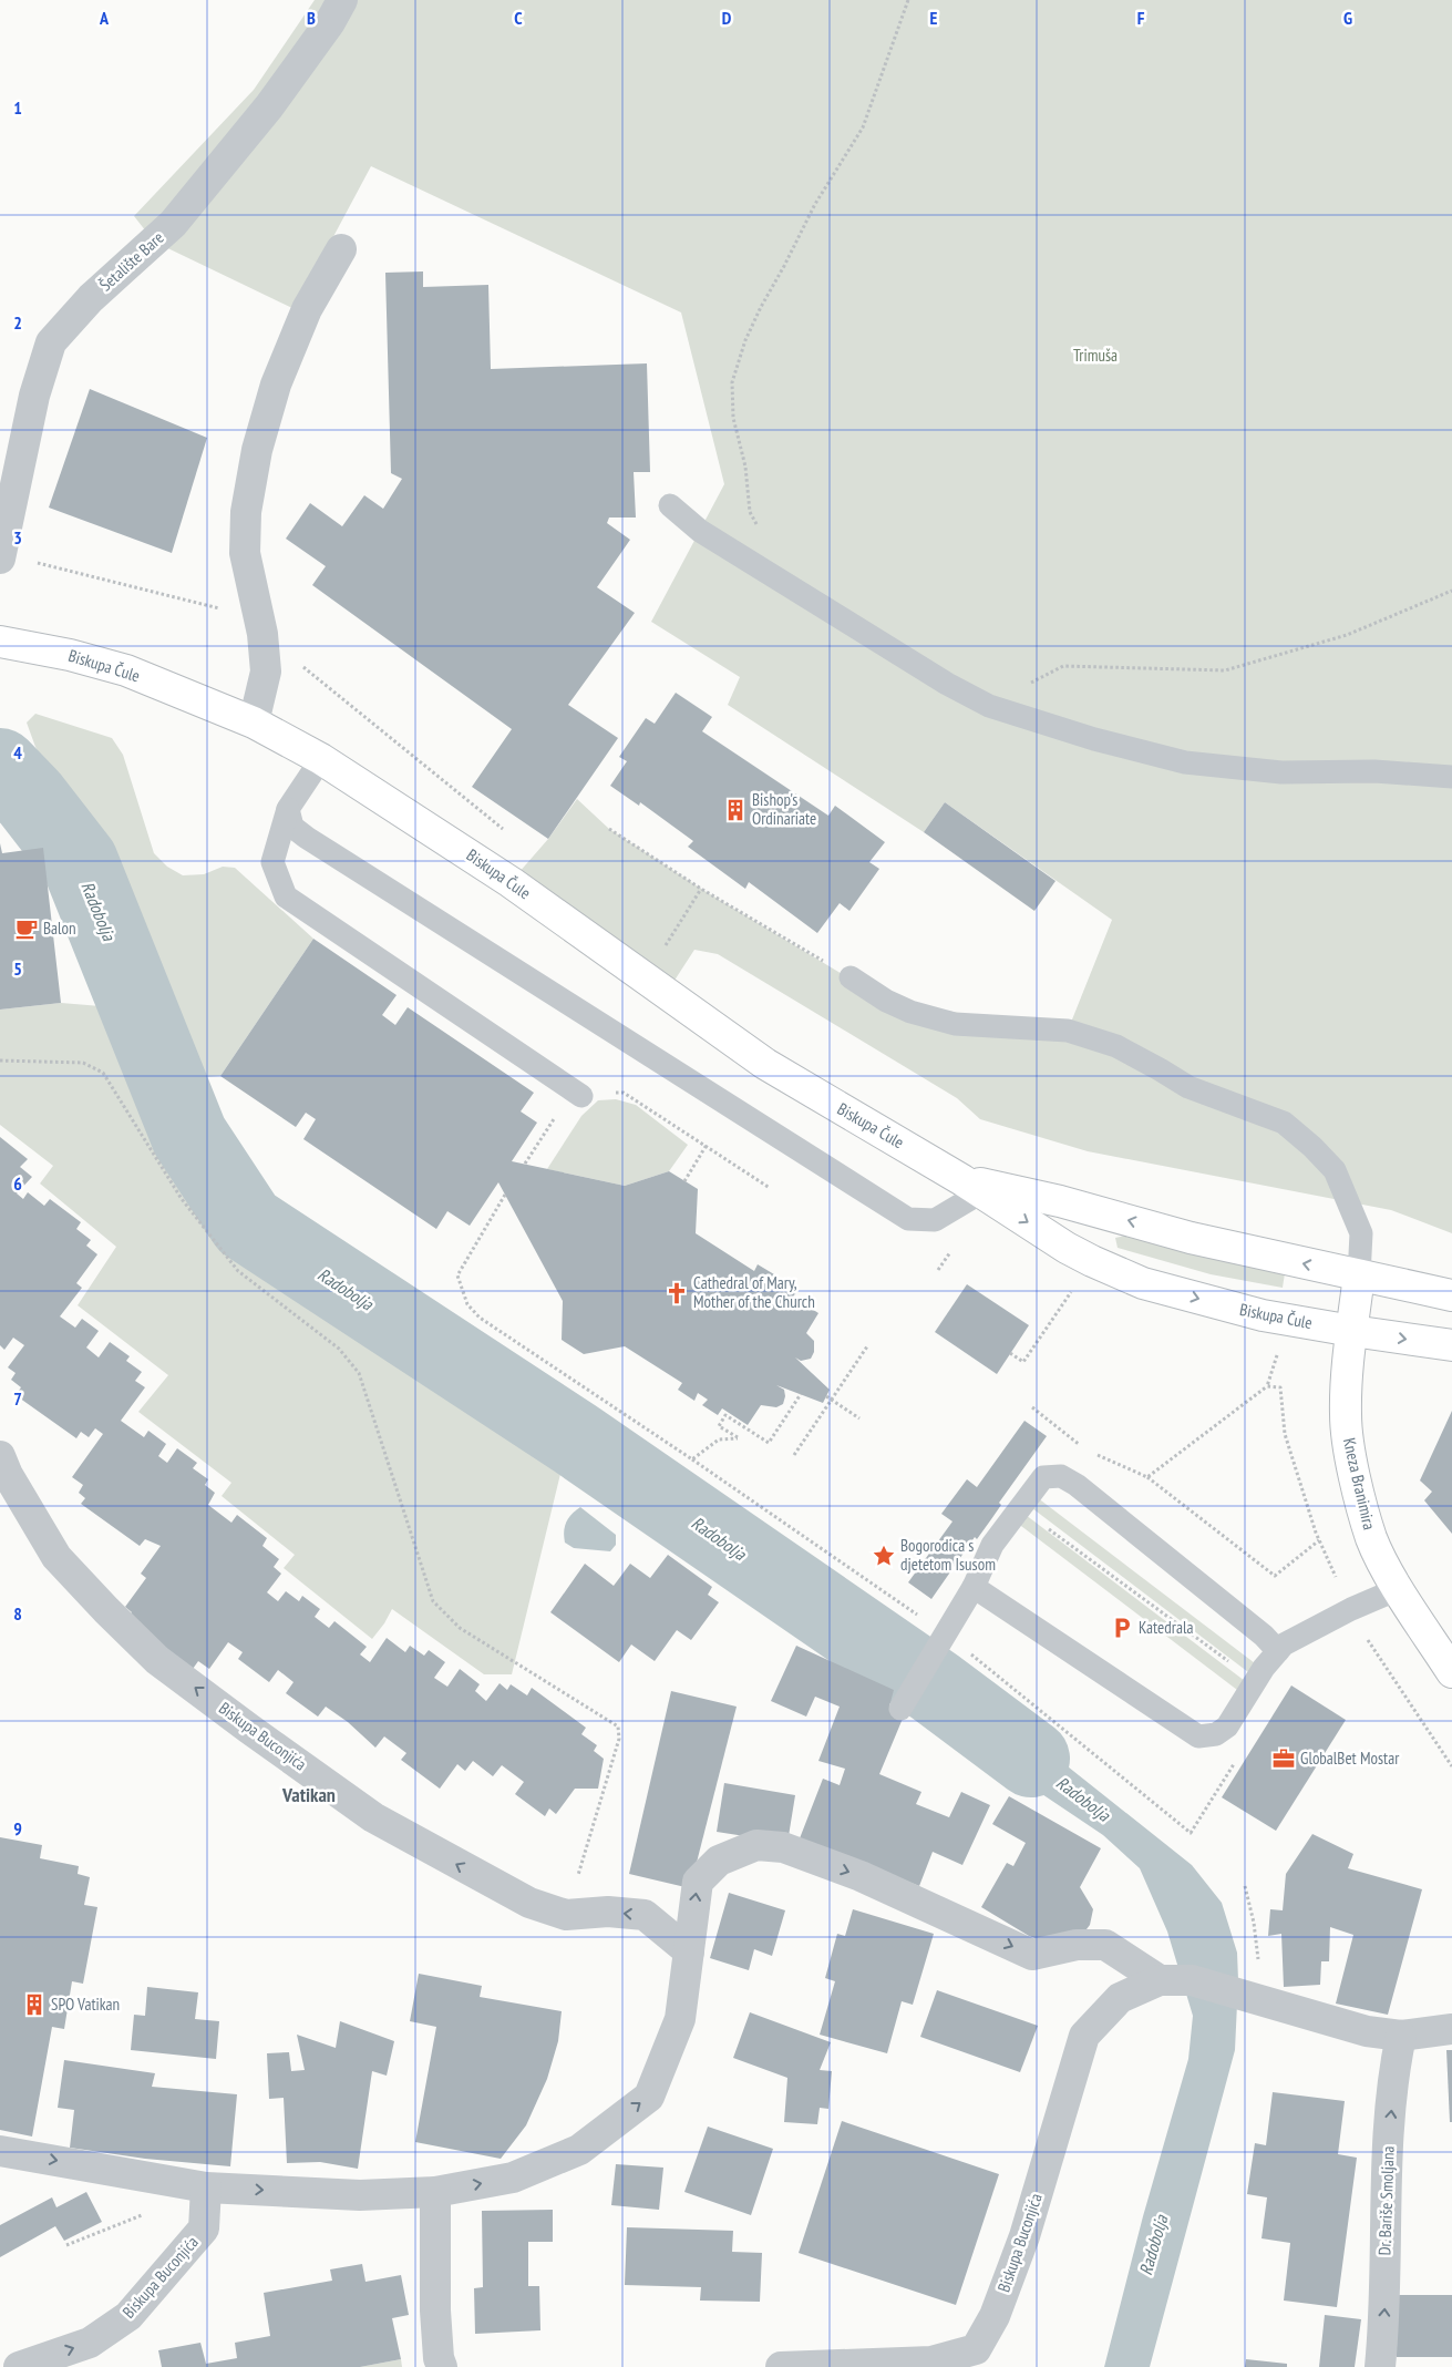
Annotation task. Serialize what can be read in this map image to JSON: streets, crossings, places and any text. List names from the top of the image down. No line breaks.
{"streets":{"main road":["Biskupa Čule","Kneza Branimira"],"street":["Šetalište Bare","Biskupa Buconjića","Dr. Bariše Smoljana"]},"crossings":[["Biskupa Čule","Kneza Branimira"],["Biskupa Buconjića","Dr. Bariše Smoljana"]],"one_way":["Dr. Bariše Smoljana"],"districts":["Vatikan"],"water":["Radobolja"],"parks":["Trimuša"],"places":{"building":["Bishop's Ordinariate","SPO Vatikan"],"cafe":["Balon"],"church":["Cathedral of Mary, Mother of the Church"],"place":["Bogorodica s djetetom Isusom"],"parking":["Katedrala"],"office":["GlobalBet Mostar"]},"grid":{"columns":["A","B","C","D","E","F","G"],"rows":["1","2","3","4","5","6","7","8","9"]}}
